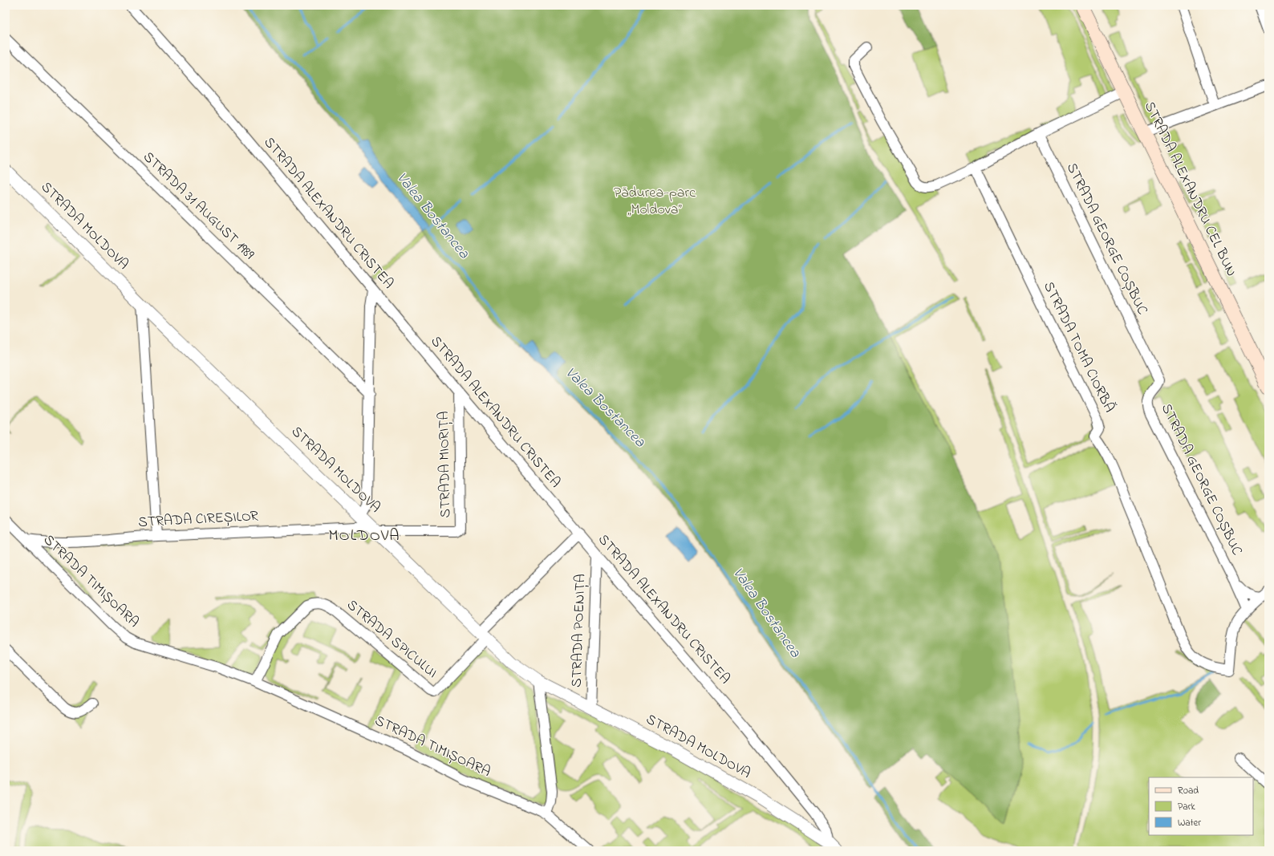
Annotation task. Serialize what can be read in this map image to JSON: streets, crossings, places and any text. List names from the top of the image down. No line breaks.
{"streets":{"main road":["STRADA ALEXANDRU CEL BUN"],"street":["STRADA 31 AUGUST 1989","STRADA ALEXANDRU CRISTEA","STRADA MOLDOVA","STRADA GEORGE COȘBUC","STRADA TOMA CIORBĂ","STRADA MIORIȚA","STRADA CIREȘILOR","STRADA TIMIȘOARA","STRADA POENIȚA","STRADA SPICULUI"]},"crossings":[["STRADA ALEXANDRU CRISTEA","STRADA MOLDOVA"],["STRADA ALEXANDRU CRISTEA","STRADA MIORIȚA"],["STRADA ALEXANDRU CRISTEA","STRADA POENIȚA"],["STRADA MOLDOVA","STRADA MIORIȚA"],["STRADA MOLDOVA","STRADA CIREȘILOR"],["STRADA MOLDOVA","STRADA POENIȚA"],["STRADA MOLDOVA","STRADA SPICULUI"],["STRADA GEORGE COȘBUC","STRADA TOMA CIORBĂ"],["STRADA MIORIȚA","STRADA CIREȘILOR"],["STRADA CIREȘILOR","STRADA TIMIȘOARA"],["STRADA TIMIȘOARA","STRADA SPICULUI"]],"districts":["MOLDOVA"],"water":["Valea Bostancea"],"parks":["Pădurea-parc „Moldova”"],"legend":["Road","Park","Water"]}
